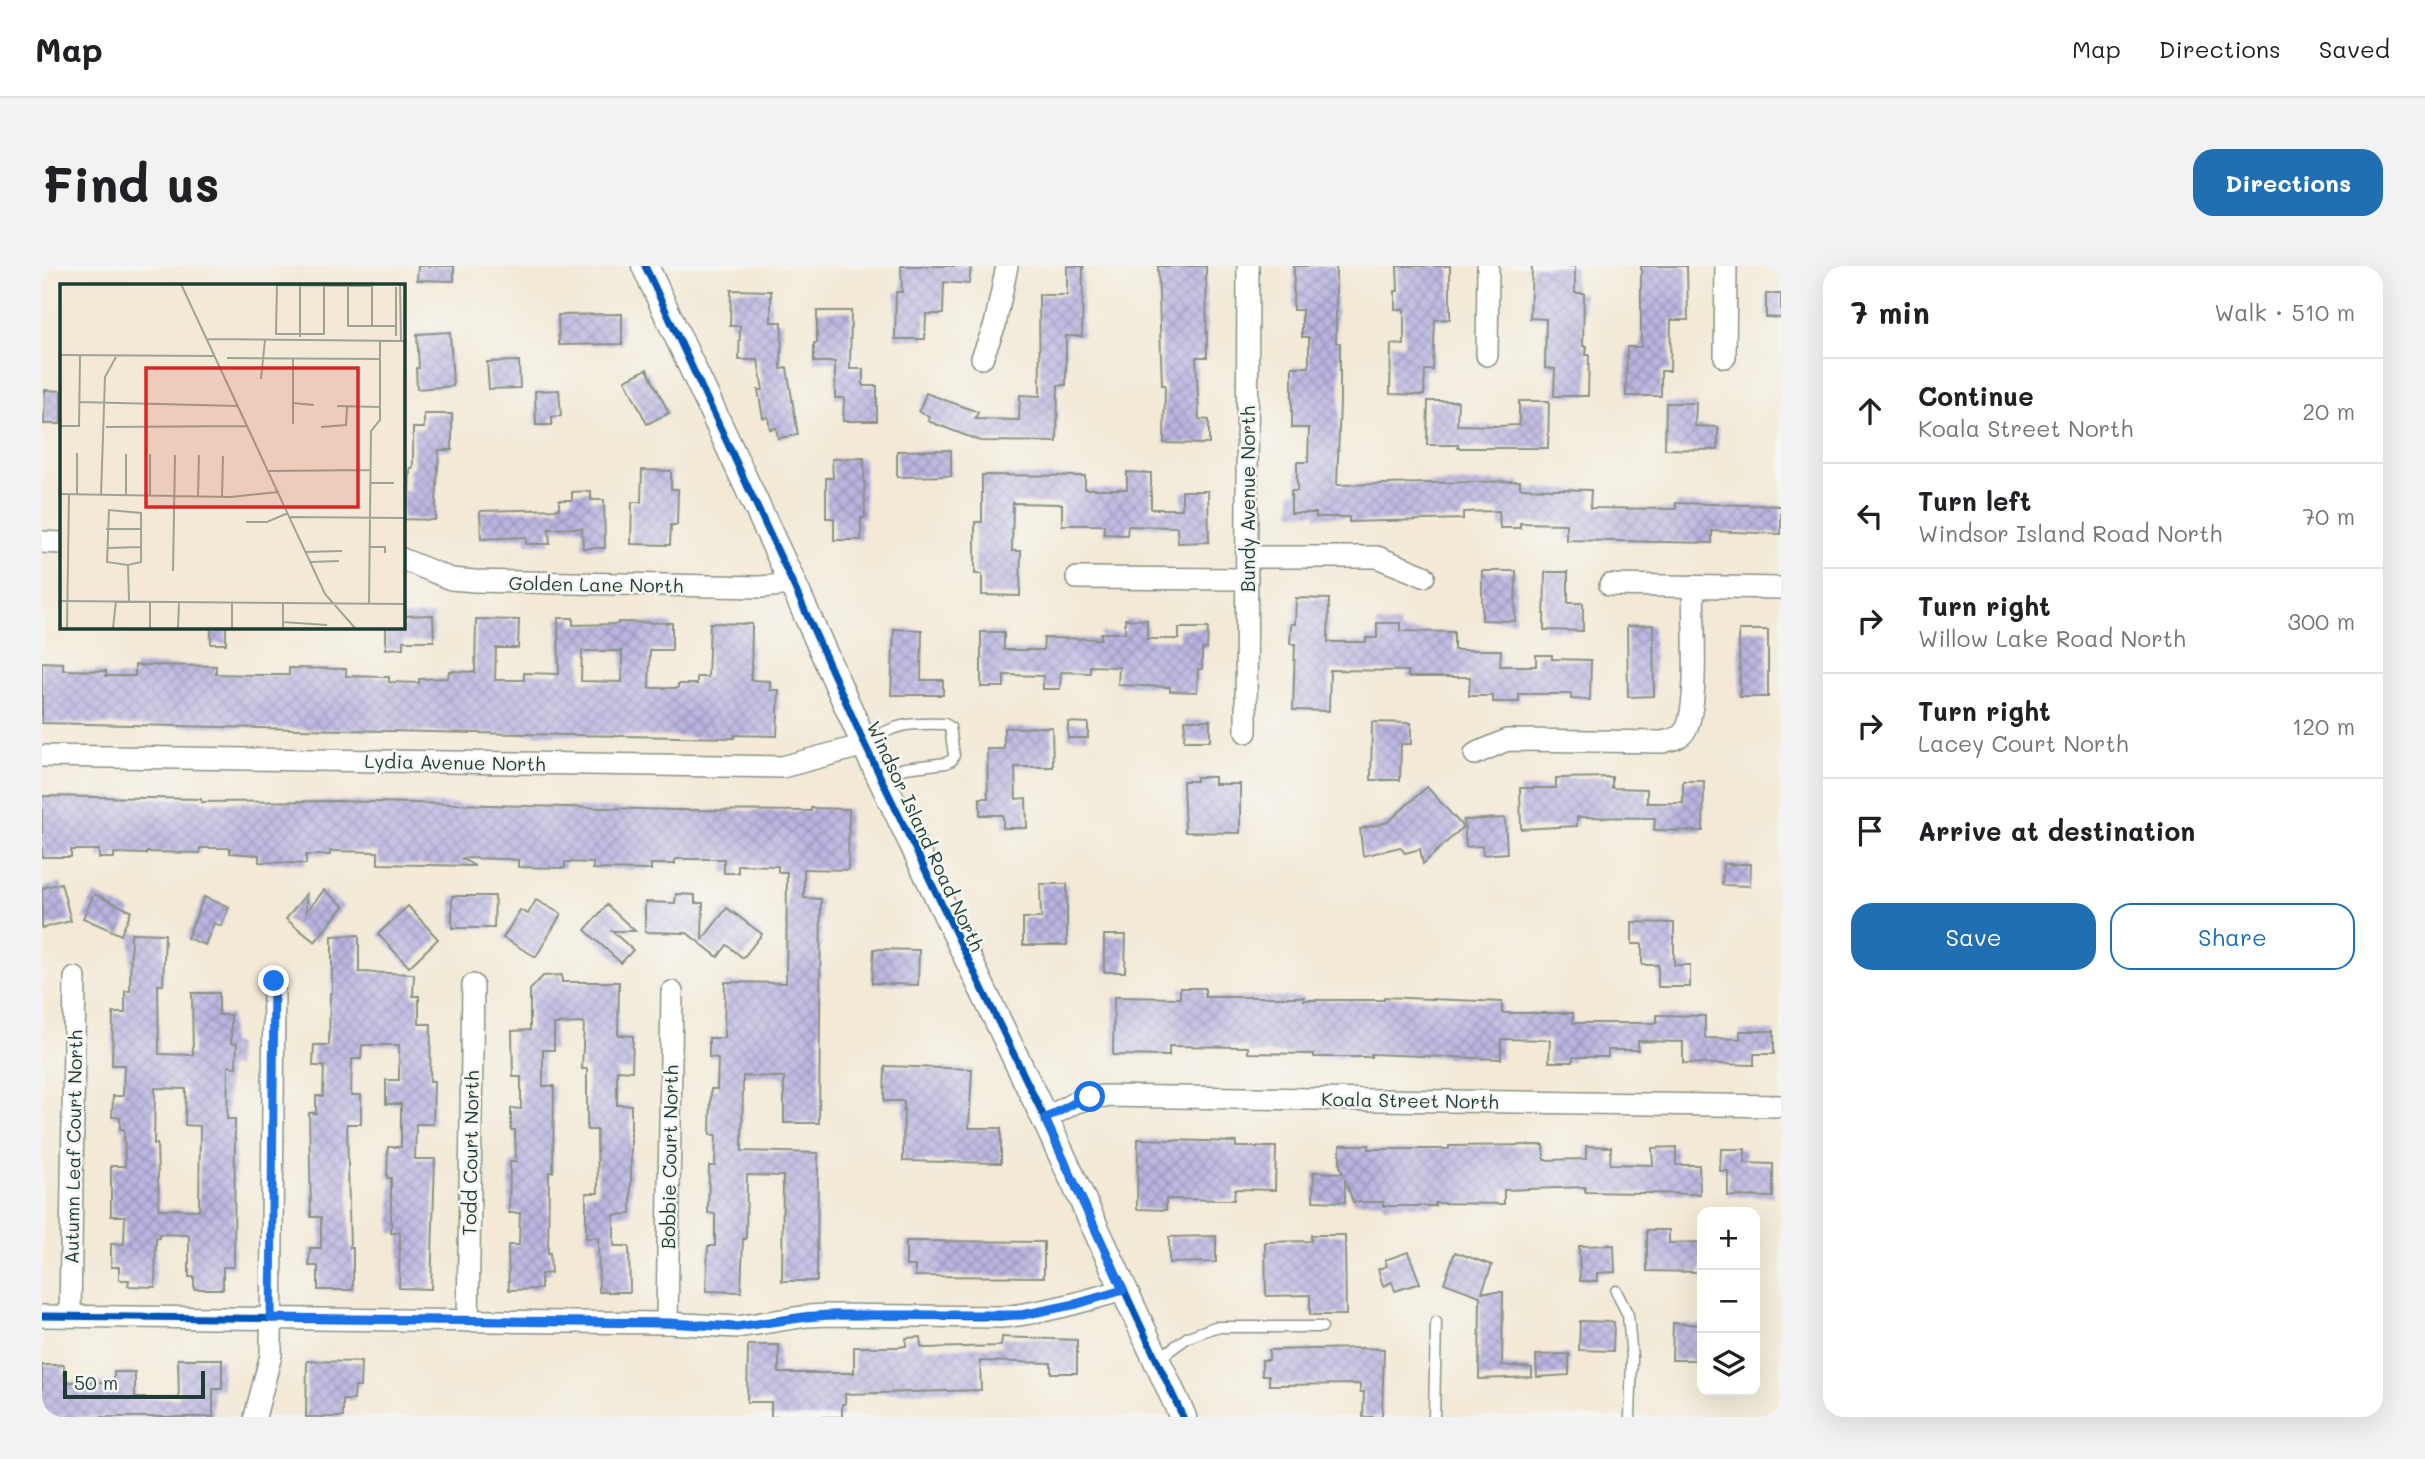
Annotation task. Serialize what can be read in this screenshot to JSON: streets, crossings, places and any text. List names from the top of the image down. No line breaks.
{"streets":{"street":["Bundy Avenue North","Golden Lane North","Lydia Avenue North","Windsor Island Road North","Koala Street North","Autumn Leaf Court North","Todd Court North","Bobbie Court North"]},"crossings":[["Golden Lane North","Windsor Island Road North"],["Lydia Avenue North","Windsor Island Road North"],["Windsor Island Road North","Koala Street North"]],"scale_bar":"50 m","page":{"header":"Map","nav":["Map","Directions","Saved"],"buttons":["Directions",["Save","Share"]],"title":"Find us","heading":["7 min","Walk · 510 m"],"list":[["Continue","Koala Street North","20 m"],["Turn left","Windsor Island Road North","70 m"],["Turn right","Willow Lake Road North","300 m"],["Turn right","Lacey Court North","120 m"],"Arrive at destination"],"map_buttons":["+","−"],"scale":"50 m"}}
